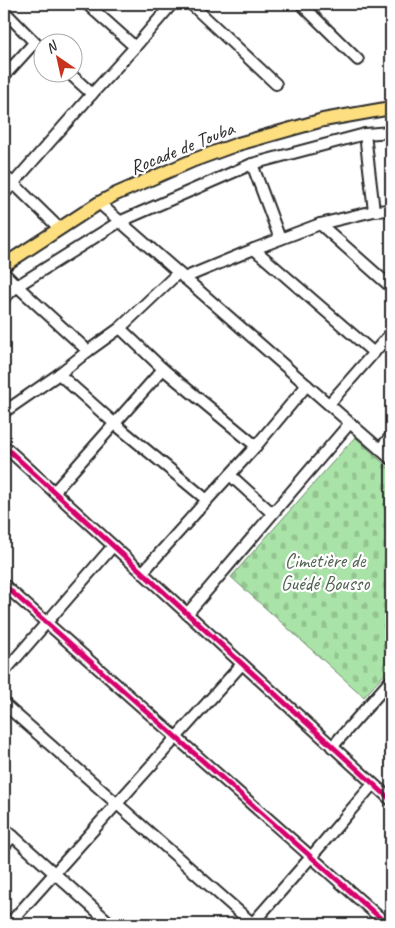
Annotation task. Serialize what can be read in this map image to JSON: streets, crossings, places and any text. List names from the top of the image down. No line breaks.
{"streets":{"main road":["Rocade de Touba"]},"parks":["Cimetière de Guédé Bousso"],"north":"top left"}
